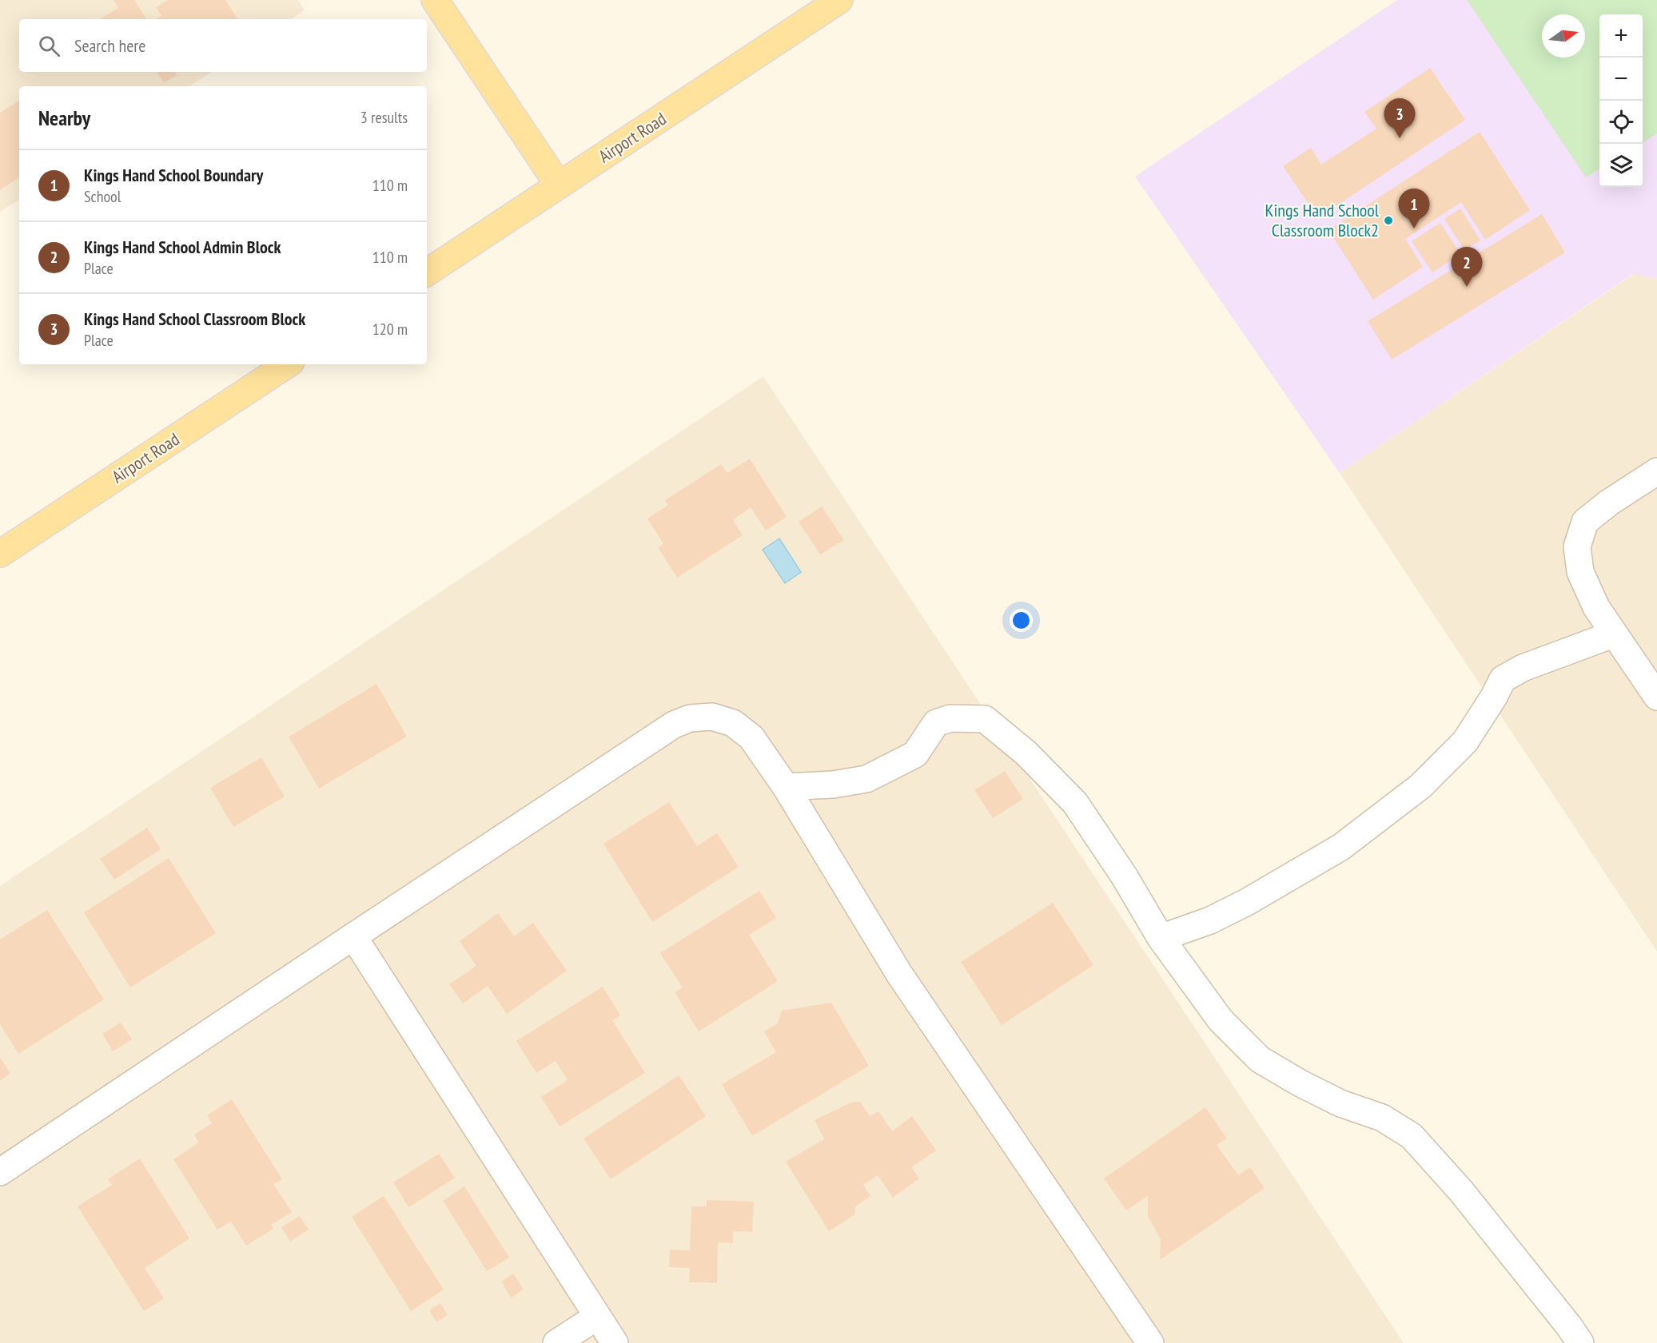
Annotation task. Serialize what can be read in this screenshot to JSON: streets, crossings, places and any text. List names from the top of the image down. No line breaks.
{"streets":{"main road":["Airport Road"]},"places":["Kings Hand School Classroom Block2"],"north":"right","page":{"map_buttons":["+","−"],"search":"Search here","heading":["Nearby","3 results"],"pins":["3","1","2"],"list":[{"mark":"1","name":"Kings Hand School Boundary","note":"School","value":"110 m"},{"mark":"2","name":"Kings Hand School Admin Block","note":"Place","value":"110 m"},{"mark":"3","name":"Kings Hand School Classroom Block","note":"Place","value":"120 m"}]}}
